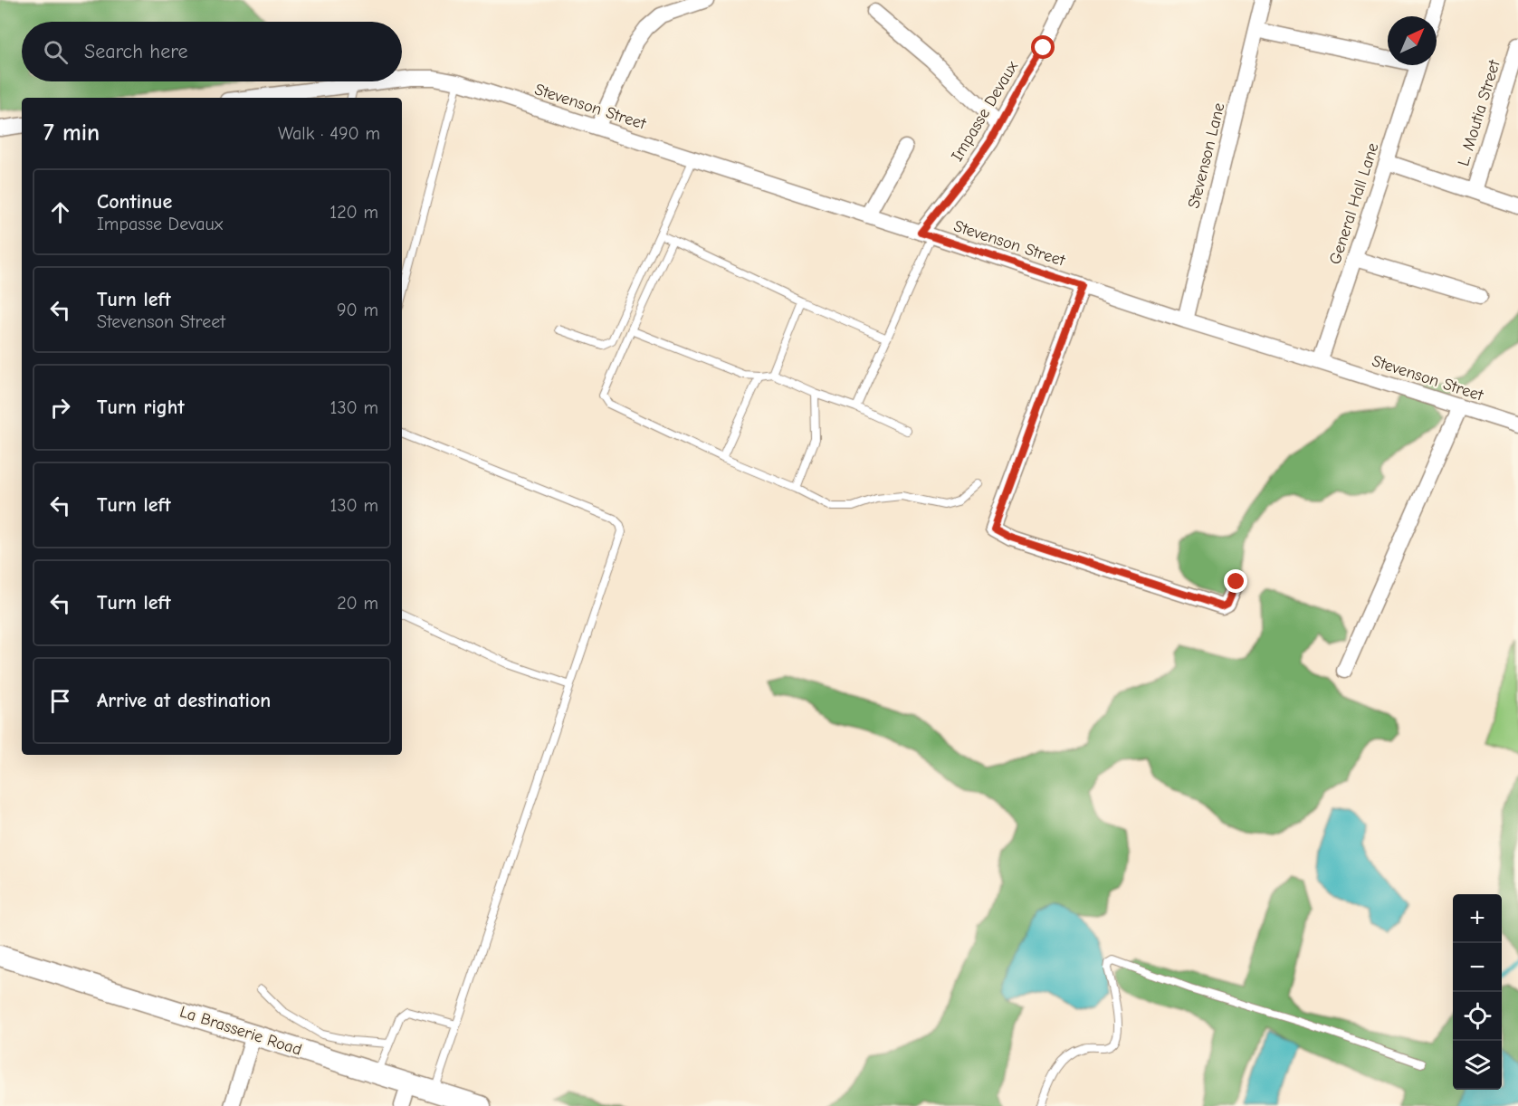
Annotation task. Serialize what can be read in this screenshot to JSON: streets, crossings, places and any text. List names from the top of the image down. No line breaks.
{"streets":{"main road":["La Brasserie Road"],"street":["Stevenson Street","Impasse Devaux","L. Moutia Street","Stevenson Lane","General Hall Lane"]},"crossings":[["Stevenson Street","Impasse Devaux"],["Stevenson Street","Stevenson Lane"],["Stevenson Street","General Hall Lane"]],"north":"top right","page":{"search":"Search here","heading":["7 min","Walk · 490 m"],"list":[["Continue","Impasse Devaux","120 m"],["Turn left","Stevenson Street","90 m"],["Turn right","130 m"],["Turn left","130 m"],["Turn left","20 m"],"Arrive at destination"],"map_buttons":["+","−"]}}
